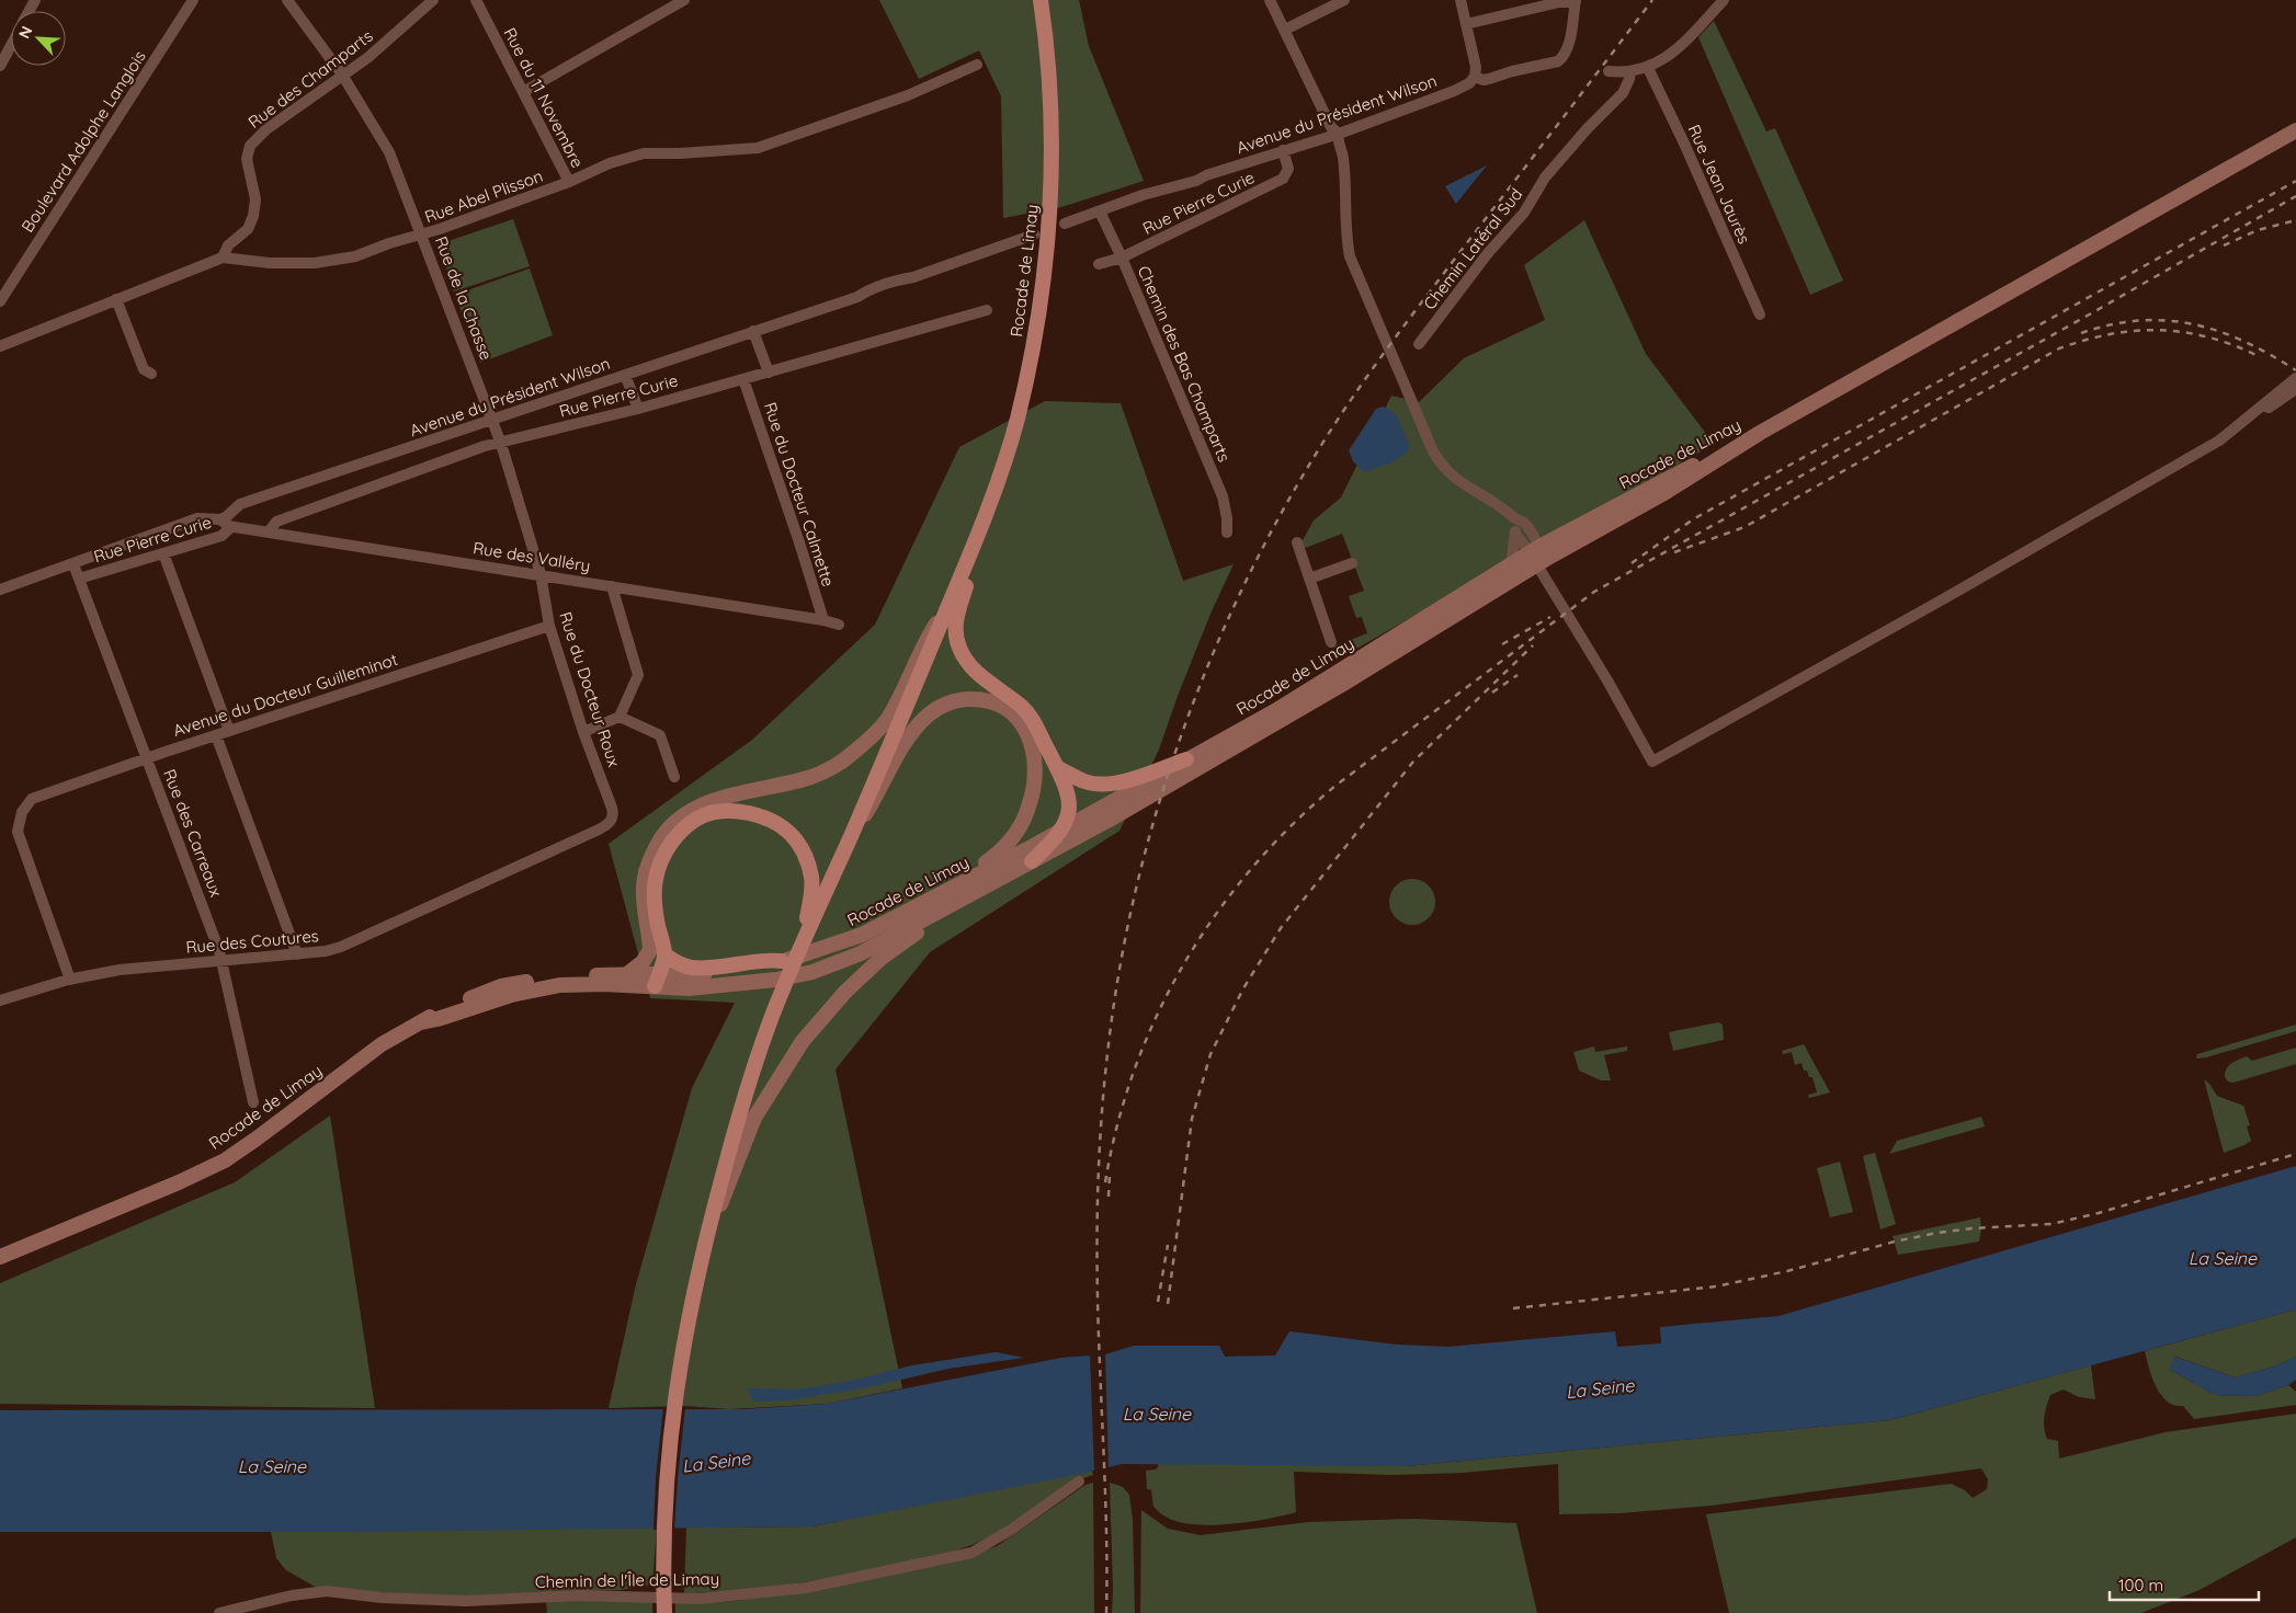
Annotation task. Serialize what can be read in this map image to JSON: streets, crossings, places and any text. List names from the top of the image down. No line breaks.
{"streets":{"main road":["Rocade de Limay"],"street":["Rue des Champarts","Rue du 11 Novembre","Avenue du Président Wilson","Boulevard Adolphe Langlois","Rue Jean Jaurès","Rue Abel Plisson","Rue Pierre Curie","Chemin Latéral Sud","Rue de la Chasse","Chemin des Bas Champarts","Rue du Docteur Calmette","Rue des Valléry","Rue du Docteur Roux","Avenue du Docteur Guilleminot","Rue des Carreaux","Rue des Coutures","Chemin de l'Île de Limay"]},"crossings":[["Rue des Champarts","Rue Abel Plisson"],["Rue des Champarts","Rue de la Chasse"],["Rue du 11 Novembre","Rue Abel Plisson"],["Avenue du Président Wilson","Rue Pierre Curie"],["Avenue du Président Wilson","Rue de la Chasse"],["Avenue du Président Wilson","Chemin des Bas Champarts"],["Avenue du Président Wilson","Rue des Valléry"],["Rue Abel Plisson","Rue de la Chasse"],["Rue Pierre Curie","Rue de la Chasse"],["Rue Pierre Curie","Chemin des Bas Champarts"],["Rue Pierre Curie","Rue du Docteur Calmette"],["Rue Pierre Curie","Rue des Valléry"],["Rue Pierre Curie","Rue du Docteur Roux"],["Rue Pierre Curie","Rue des Carreaux"],["Rue de la Chasse","Rue du Docteur Roux"],["Rue du Docteur Calmette","Rue des Valléry"],["Rue des Valléry","Rue du Docteur Roux"],["Rue du Docteur Roux","Avenue du Docteur Guilleminot"],["Rue du Docteur Roux","Rue des Coutures"],["Avenue du Docteur Guilleminot","Rue des Carreaux"],["Avenue du Docteur Guilleminot","Rue des Coutures"],["Rue des Carreaux","Rue des Coutures"]],"water":["La Seine"],"scale_bar":"100 m","north":"top left"}
